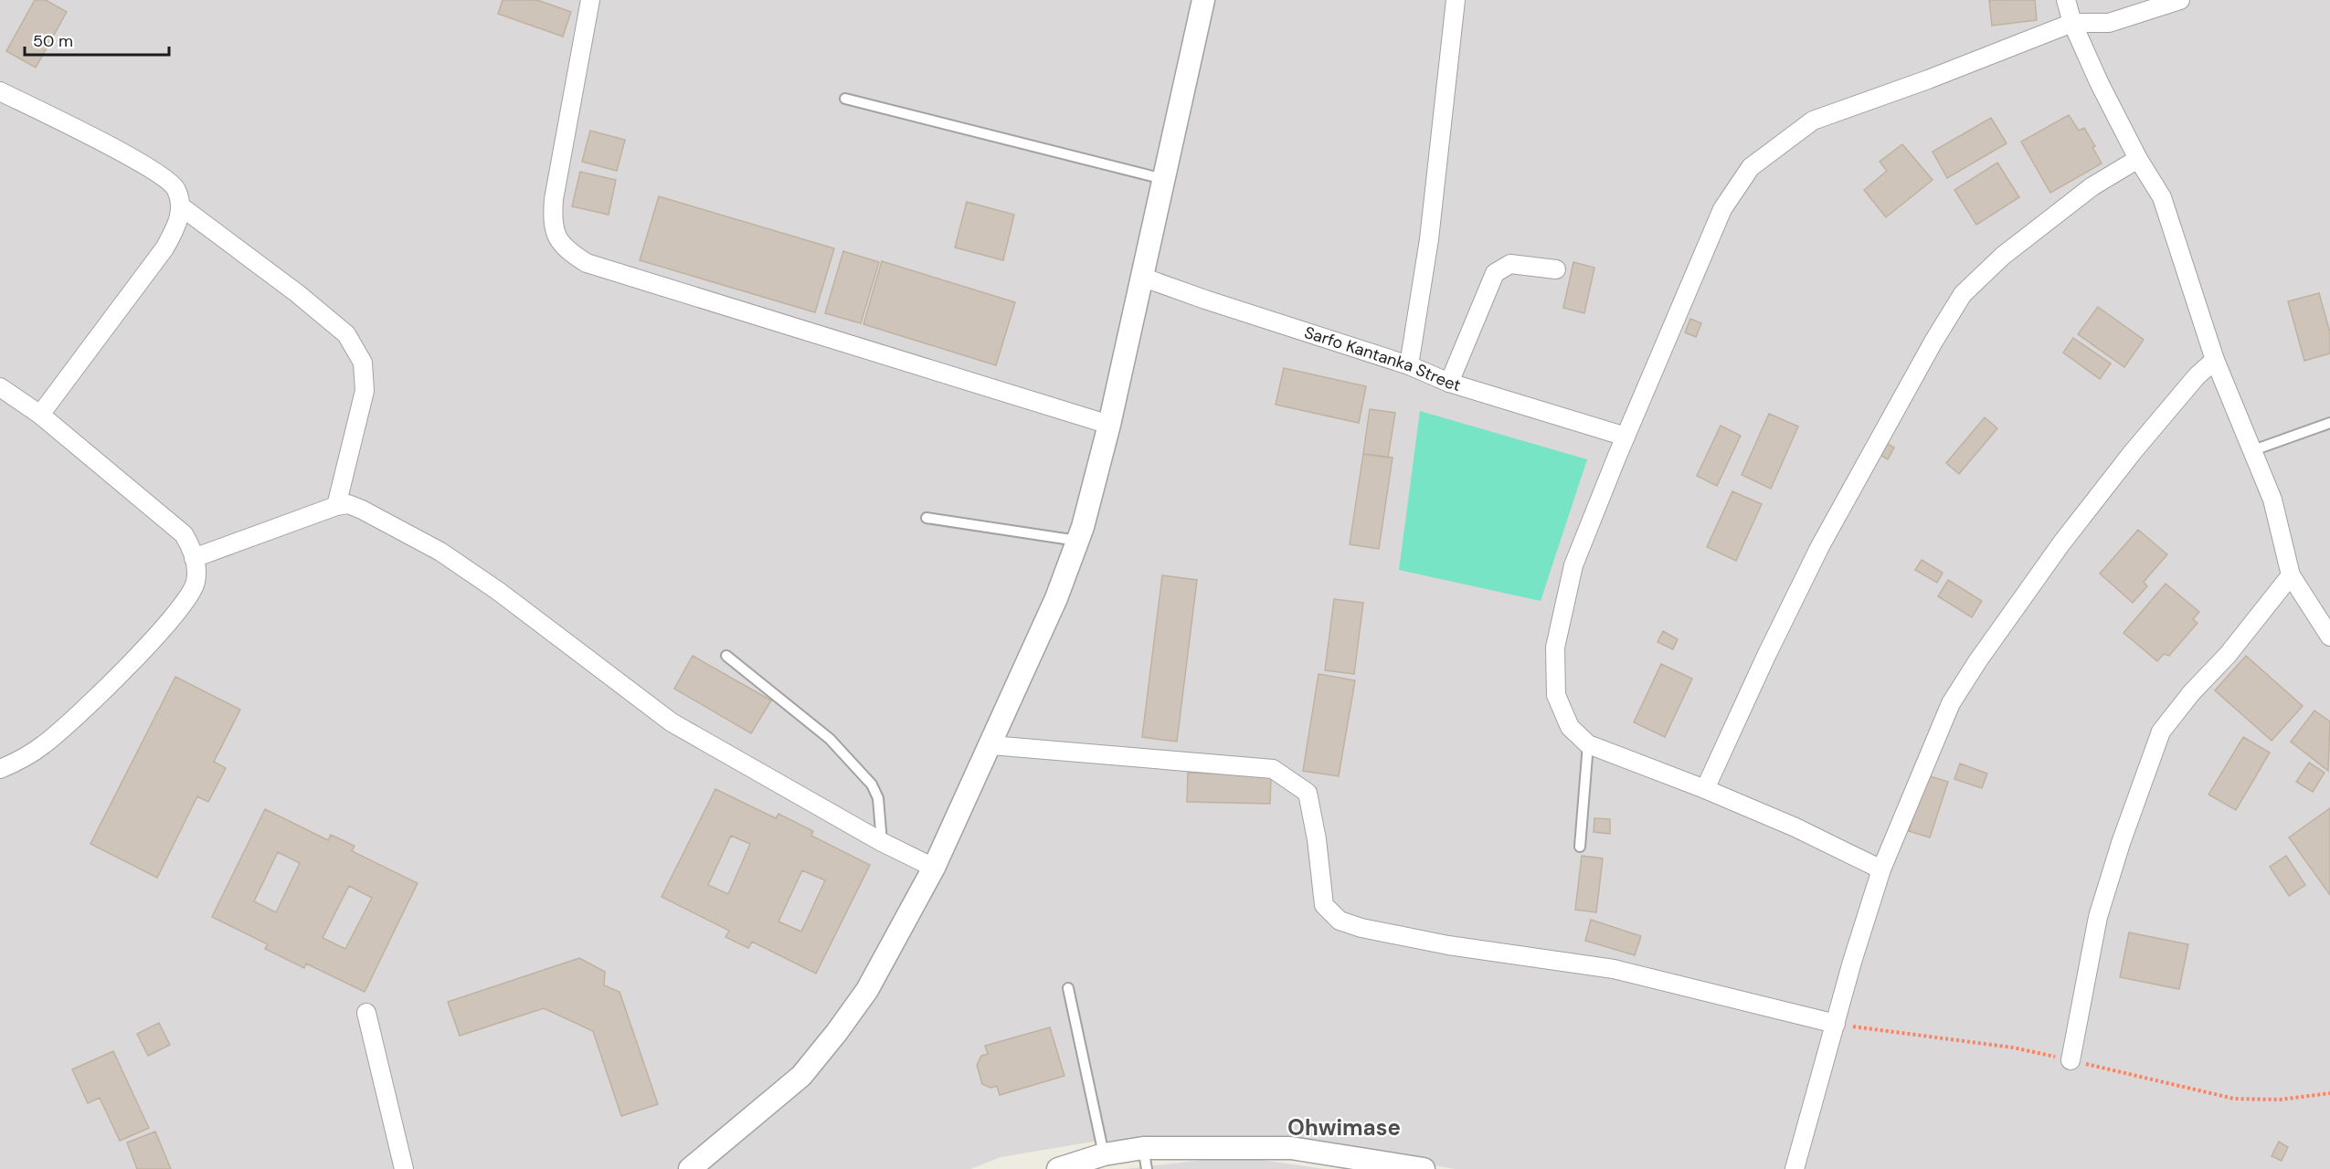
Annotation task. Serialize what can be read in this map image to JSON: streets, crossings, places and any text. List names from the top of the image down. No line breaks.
{"streets":{"street":["Sarfo Kantanka Street"]},"districts":["Ohwimase"],"scale_bar":"50 m"}
